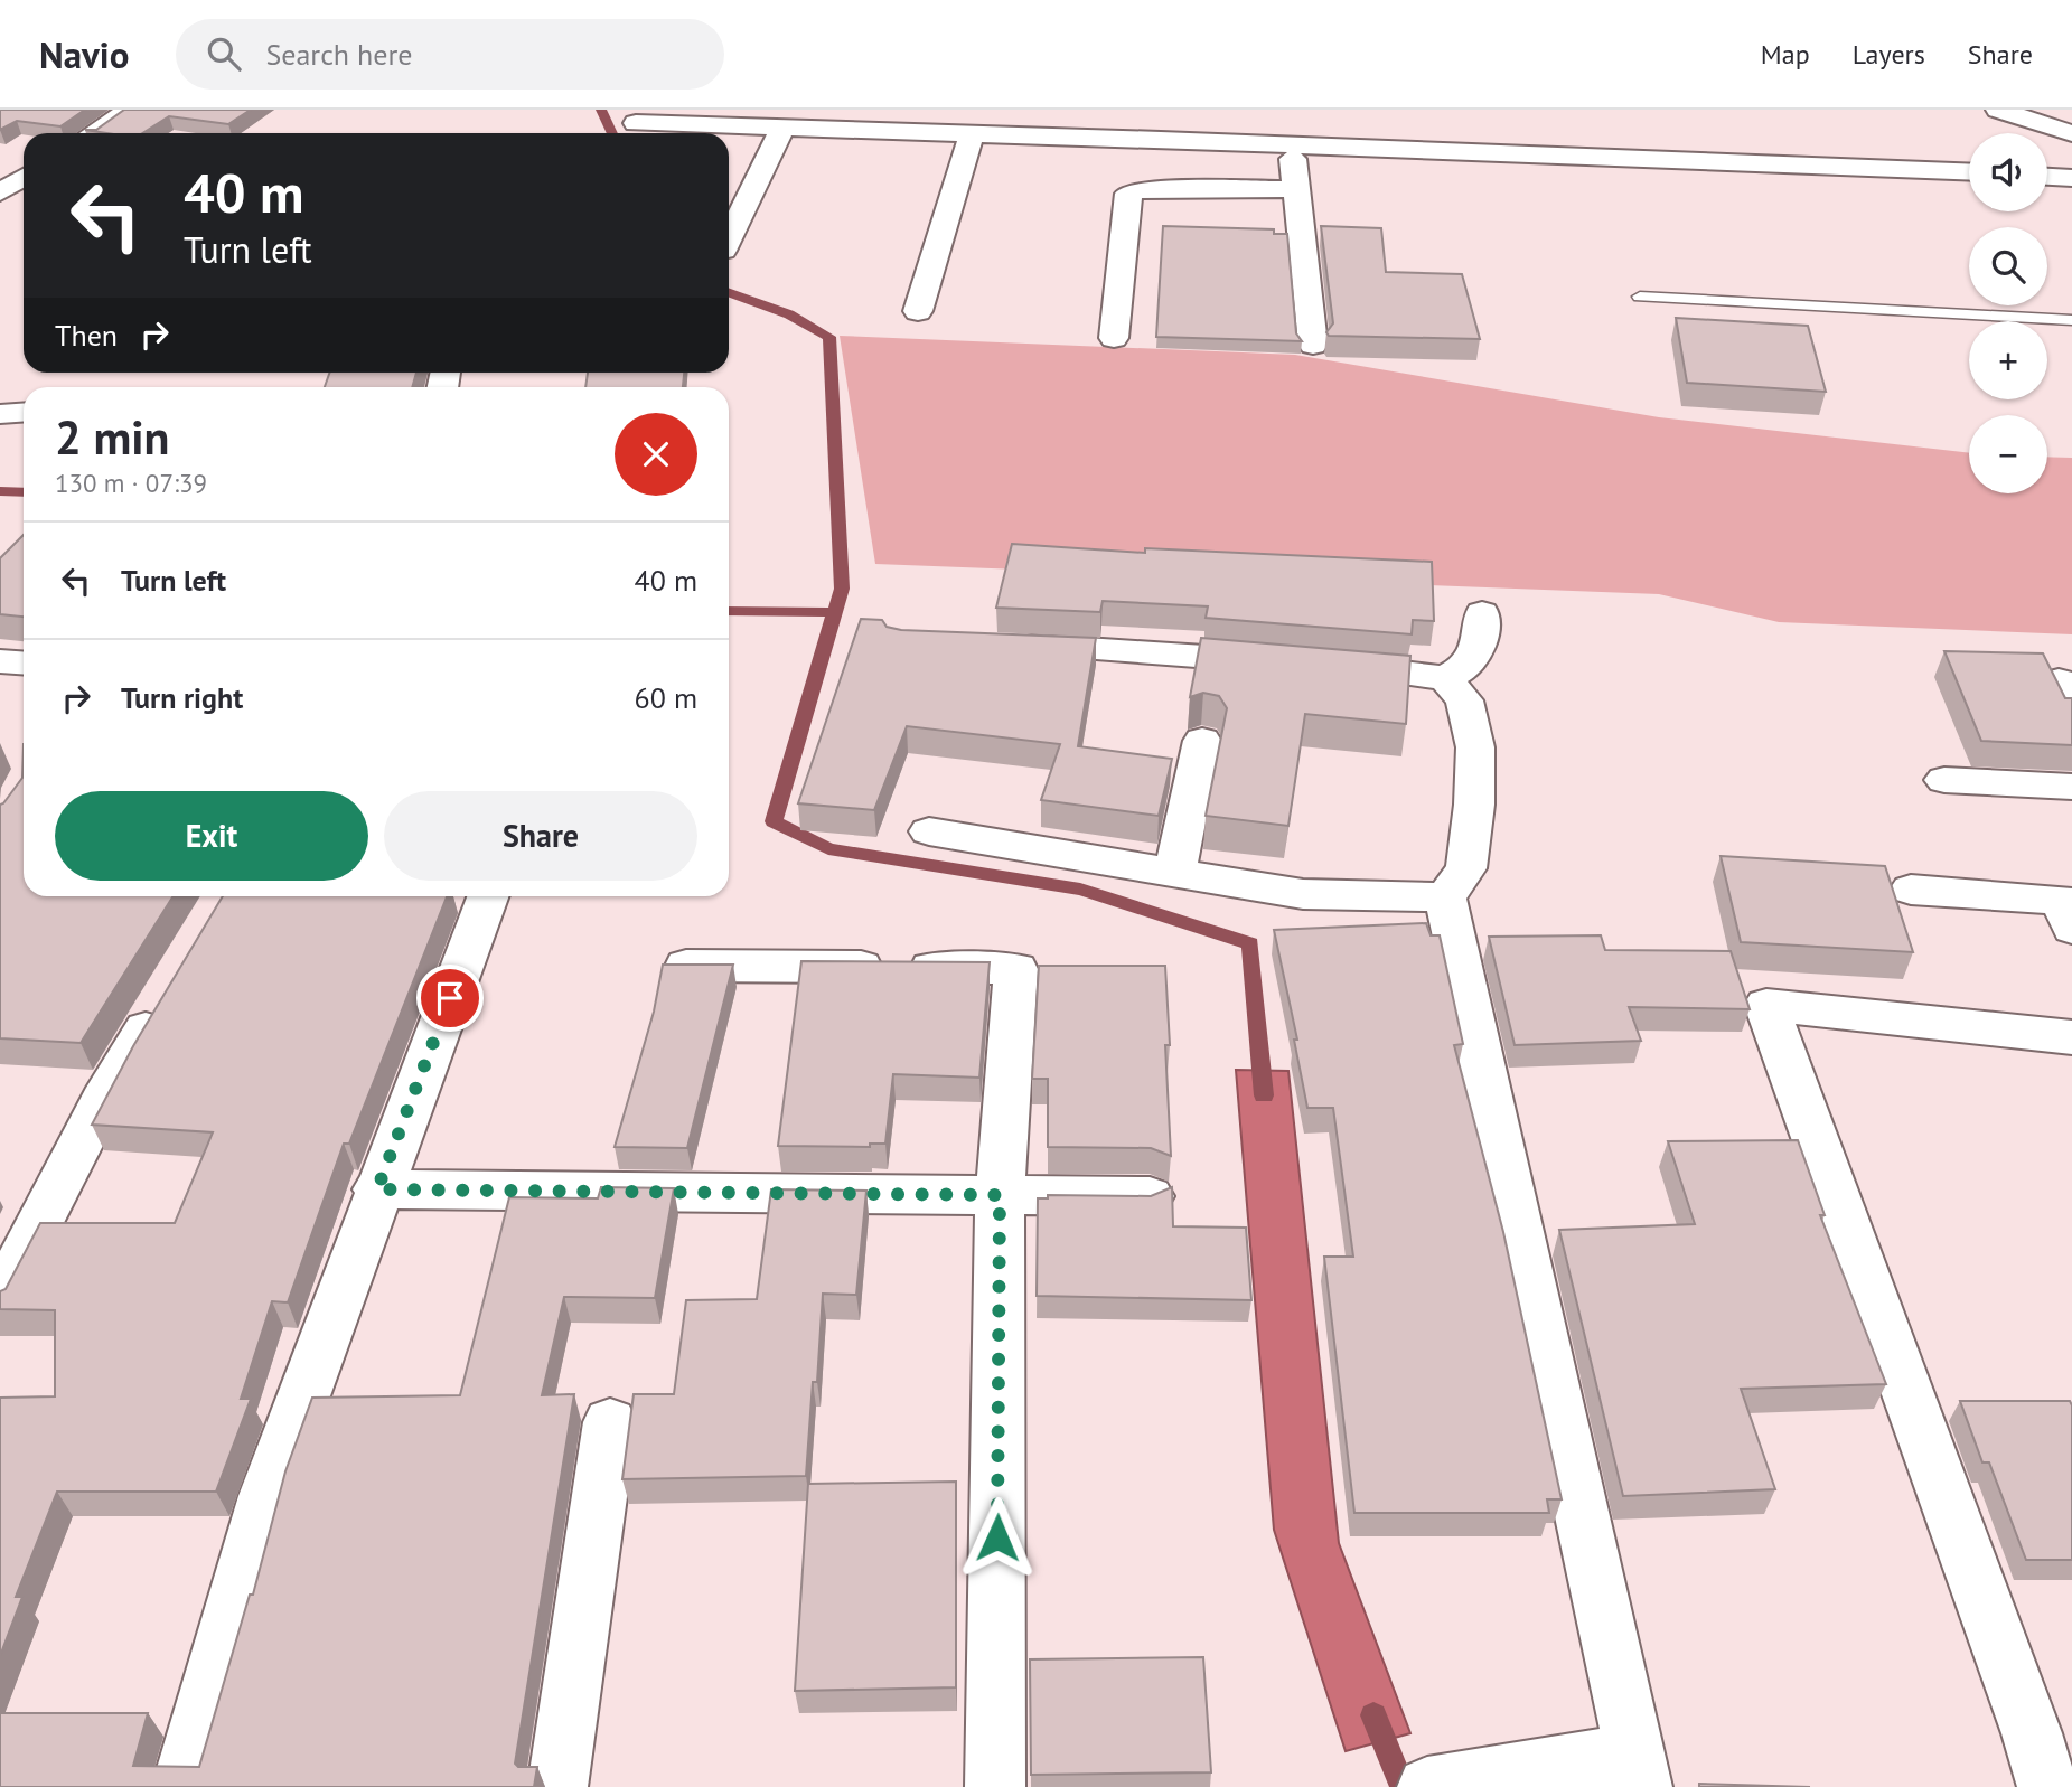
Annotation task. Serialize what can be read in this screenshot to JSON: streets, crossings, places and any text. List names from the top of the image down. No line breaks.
{"page":{"header":"Navio","search":"Search here","nav":["Map","Layers","Share"],"map_buttons":["+","−"],"turn":["40 m","Turn left"],"then":"Then","heading":["2 min","130 m · 07:39"],"list":[{"name":"Turn left","value":"40 m"},{"name":"Turn right","value":"60 m"}],"buttons":["Exit","Share"]}}
